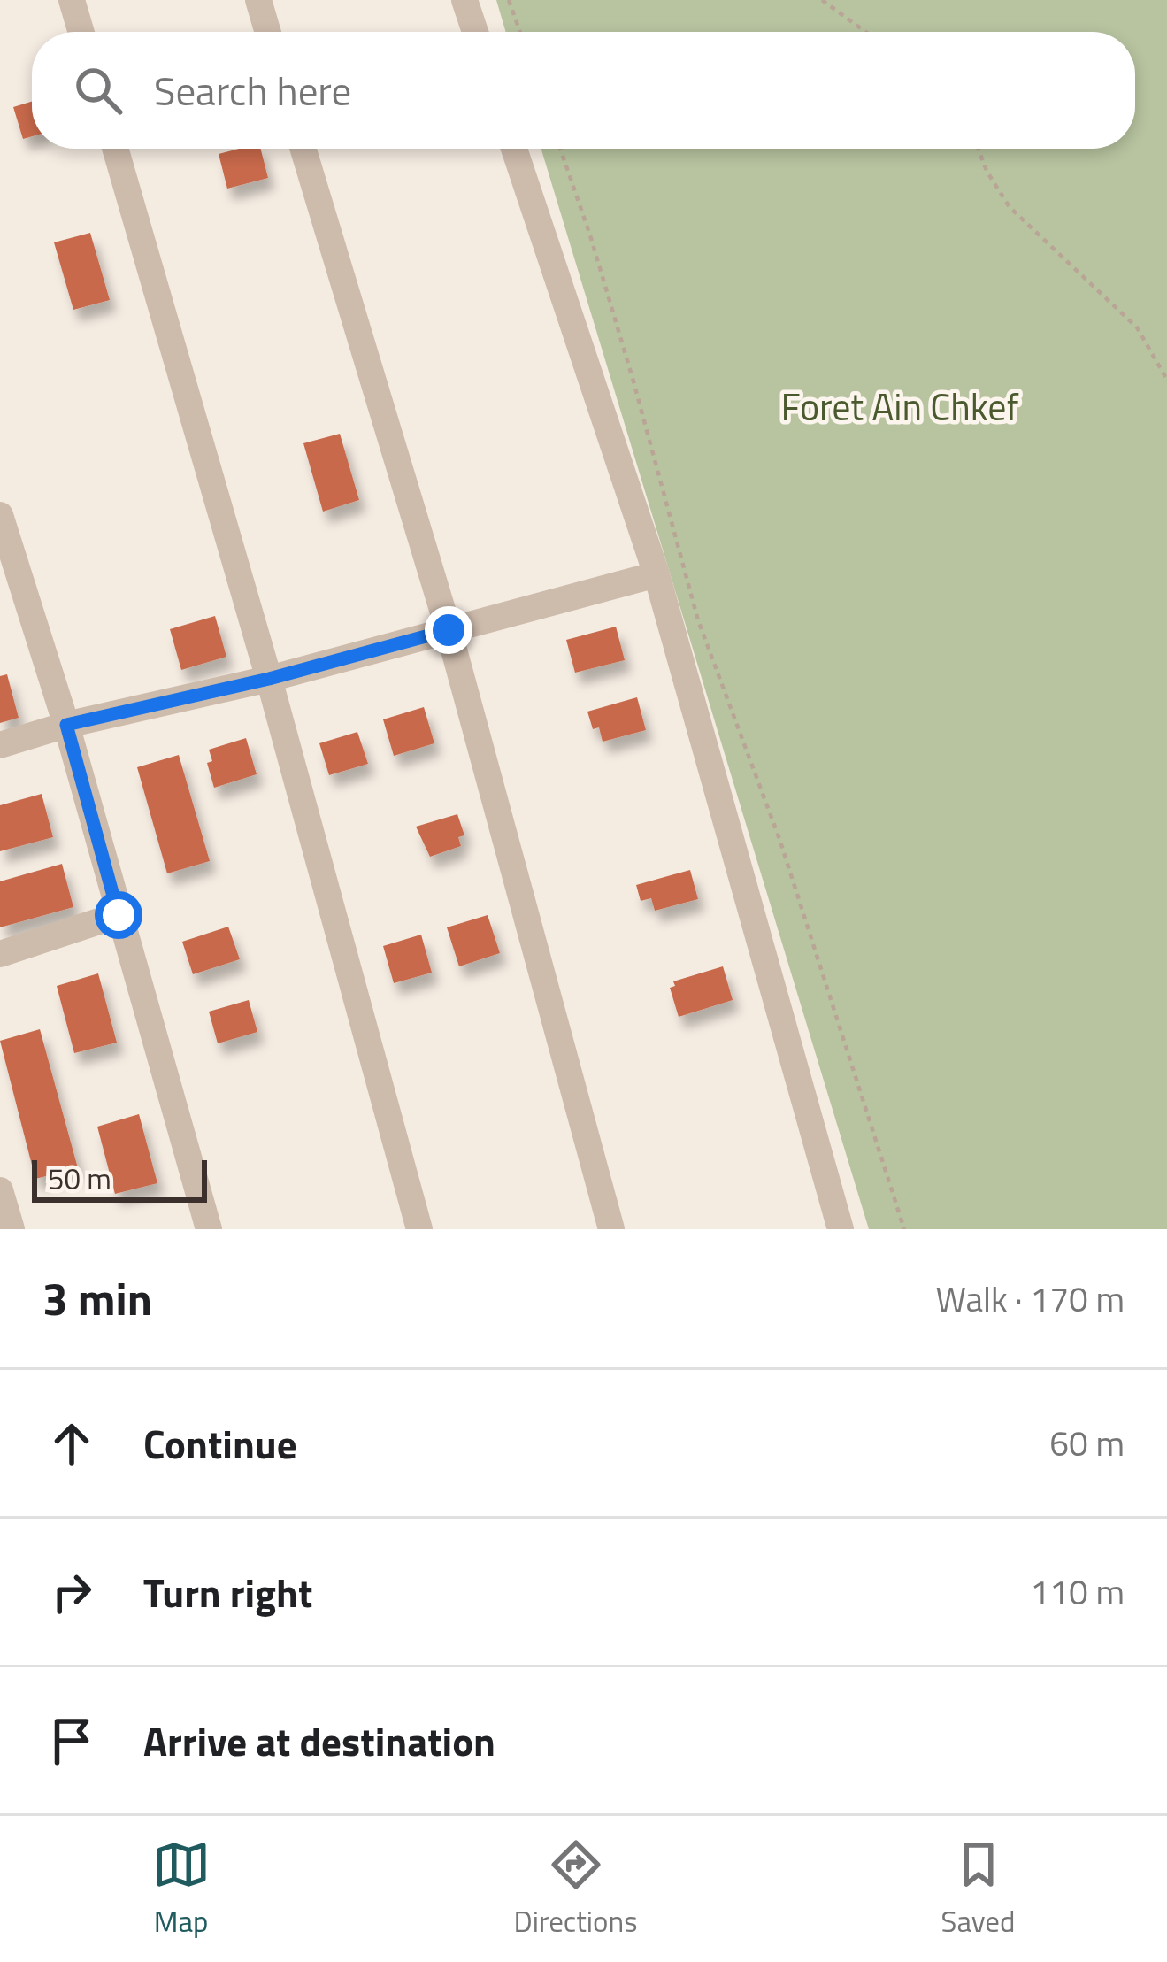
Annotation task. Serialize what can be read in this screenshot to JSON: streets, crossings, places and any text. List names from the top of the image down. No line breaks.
{"parks":["Foret Ain Chkef"],"scale_bar":"50 m","page":{"search":"Search here","scale":"50 m","heading":["3 min","Walk · 170 m"],"list":[["Continue","60 m"],["Turn right","110 m"],"Arrive at destination"],"nav":["Map","Directions","Saved"]}}
